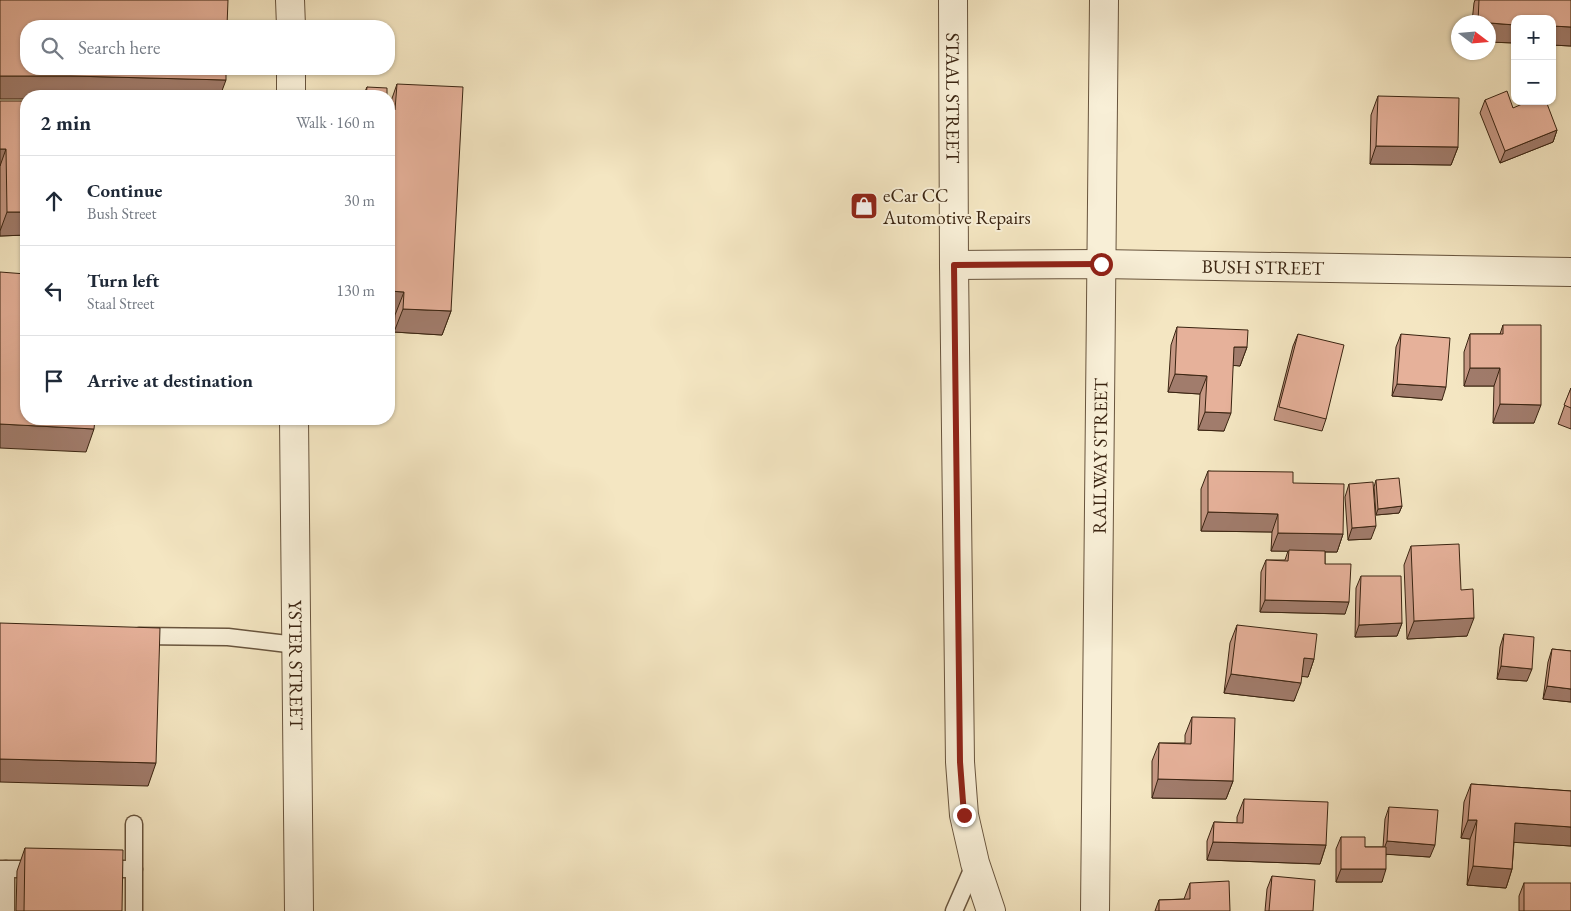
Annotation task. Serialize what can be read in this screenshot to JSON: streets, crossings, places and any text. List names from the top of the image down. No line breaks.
{"streets":{"street":["STAAL STREET","BUSH STREET","RAILWAY STREET","YSTER STREET"]},"crossings":[["STAAL STREET","BUSH STREET"],["BUSH STREET","RAILWAY STREET"]],"places":{"shop":["eCar CC Automotive Repairs"]},"north":"right","page":{"map_buttons":["+","−"],"search":"Search here","heading":["2 min","Walk · 160 m"],"list":[["Continue","Bush Street","30 m"],["Turn left","Staal Street","130 m"],"Arrive at destination"]}}
